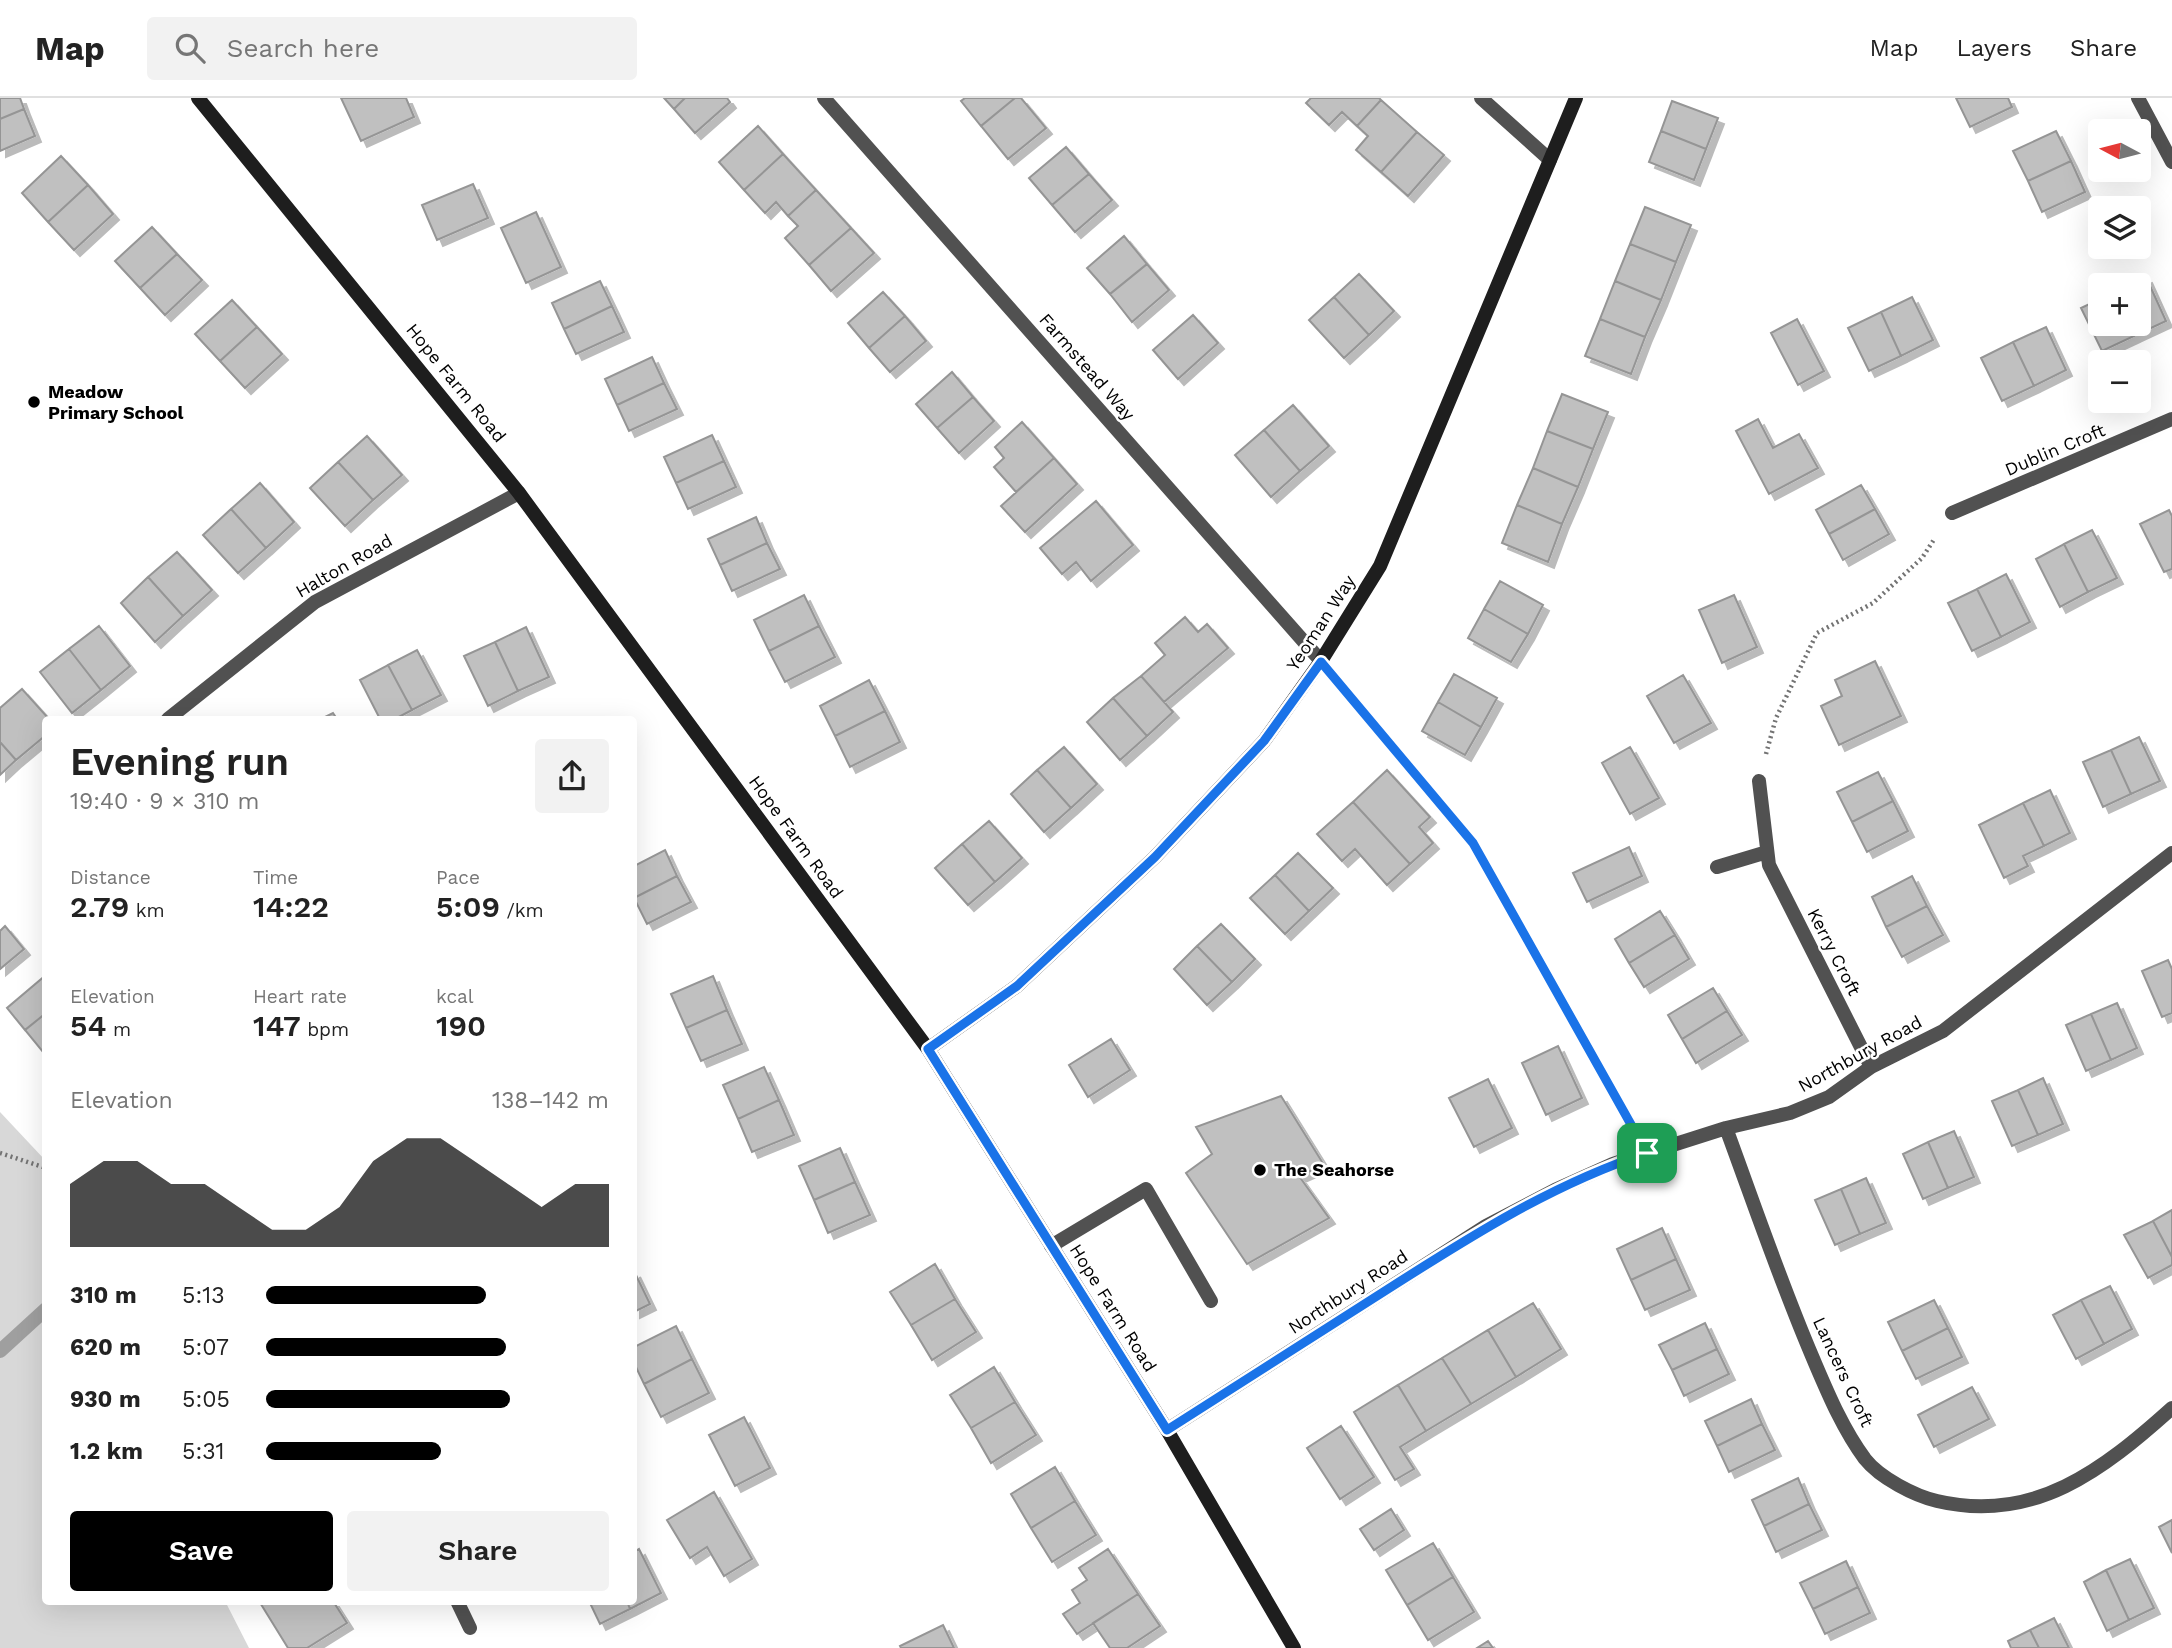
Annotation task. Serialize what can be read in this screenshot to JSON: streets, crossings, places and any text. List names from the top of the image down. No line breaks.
{"streets":{"street":["Farmstead Way","Hope Farm Road","Dublin Croft","Halton Road","Yeoman Way","Kerry Croft","Northbury Road","Lancers Croft"]},"crossings":[["Farmstead Way","Yeoman Way"],["Hope Farm Road","Halton Road"],["Hope Farm Road","Yeoman Way"],["Hope Farm Road","Northbury Road"],["Kerry Croft","Northbury Road"],["Northbury Road","Lancers Croft"]],"places":["Meadow Primary School","The Seahorse"],"north":"left","page":{"header":"Map","search":"Search here","nav":["Map","Layers","Share"],"map_buttons":["+","−"],"heading":["Evening run","19:40 · 9 × 310 m"],"stats":[["Distance","2.79 km"],["Time","14:22"],["Pace","5:09 /km"],["Elevation","54 m"],["Heart rate","147 bpm"],["kcal","190"]],"chart":["Elevation","138–142 m"],"list":[{"name":"310 m","note":"5:13"},{"name":"620 m","note":"5:07"},{"name":"930 m","note":"5:05"},{"name":"1.2 km","note":"5:31"}],"buttons":["Save","Share"]}}
